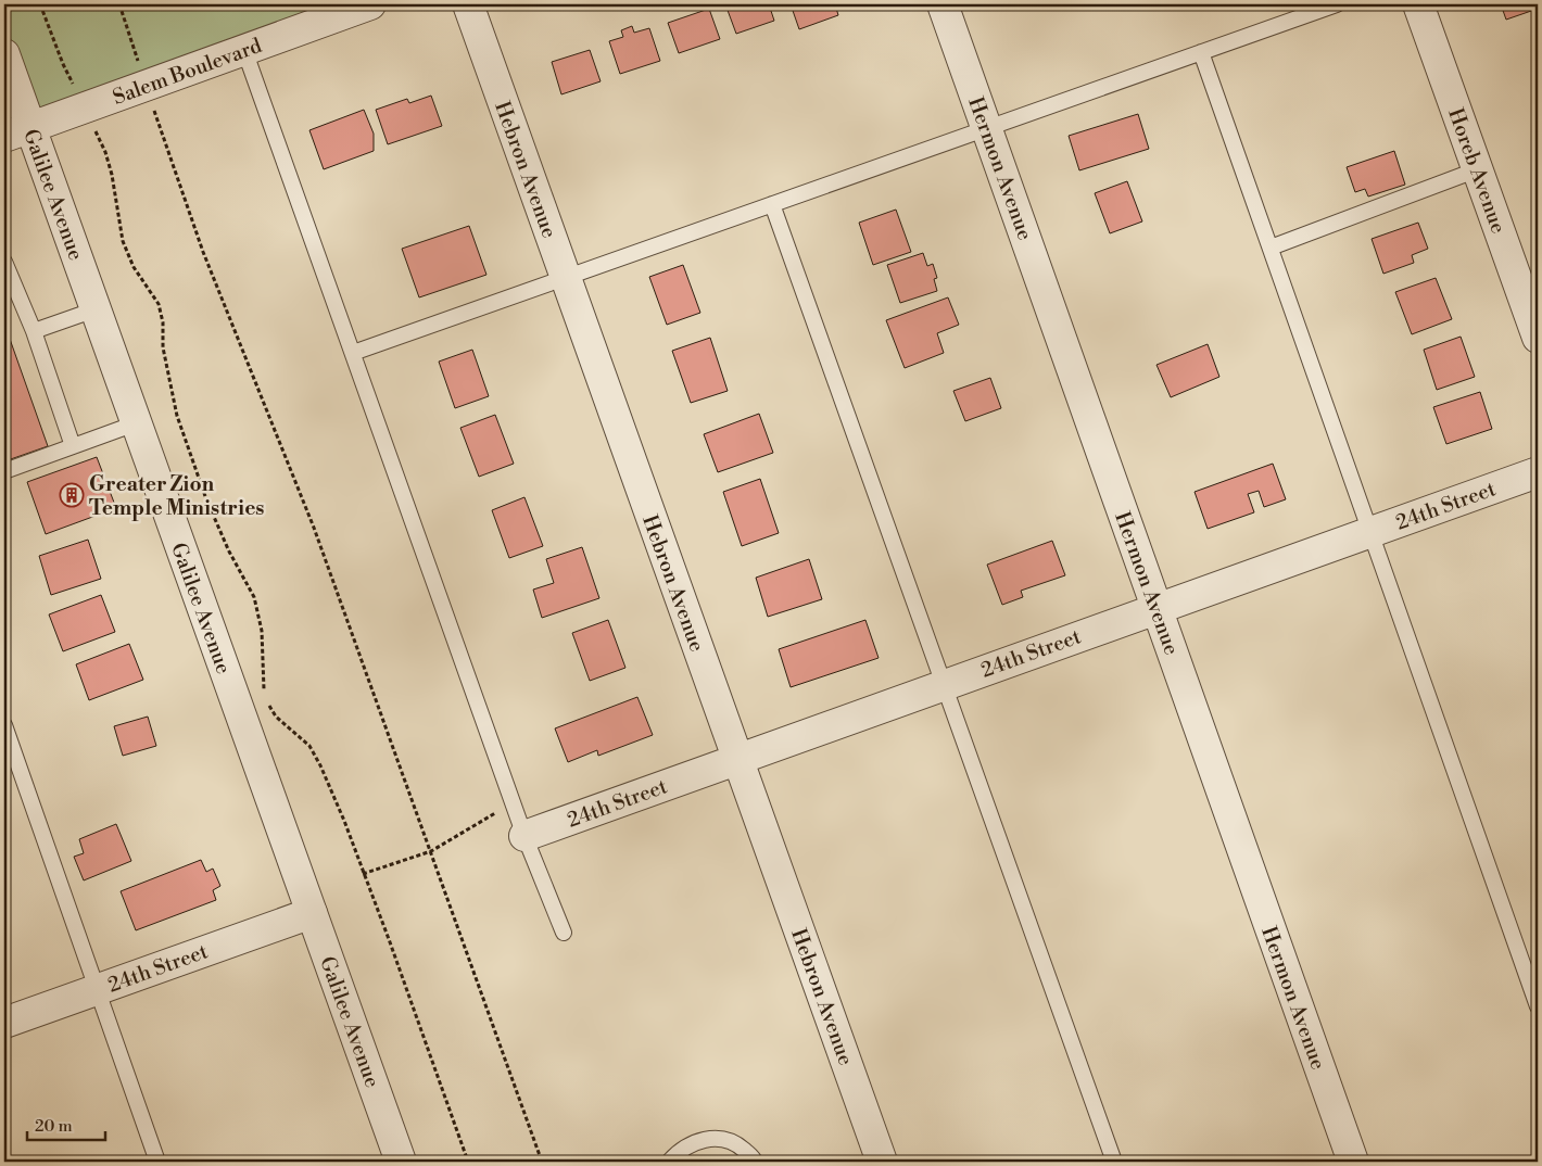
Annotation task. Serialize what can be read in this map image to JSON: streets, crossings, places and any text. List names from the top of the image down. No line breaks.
{"streets":{"street":["Salem Boulevard","Hermon Avenue","Hebron Avenue","Horeb Avenue","Galilee Avenue","24th Street"]},"crossings":[["Salem Boulevard","Galilee Avenue"],["Hermon Avenue","24th Street"],["Hebron Avenue","24th Street"],["Galilee Avenue","24th Street"]],"places":{"building":["Greater Zion Temple Ministries"]},"scale_bar":"20 m"}
